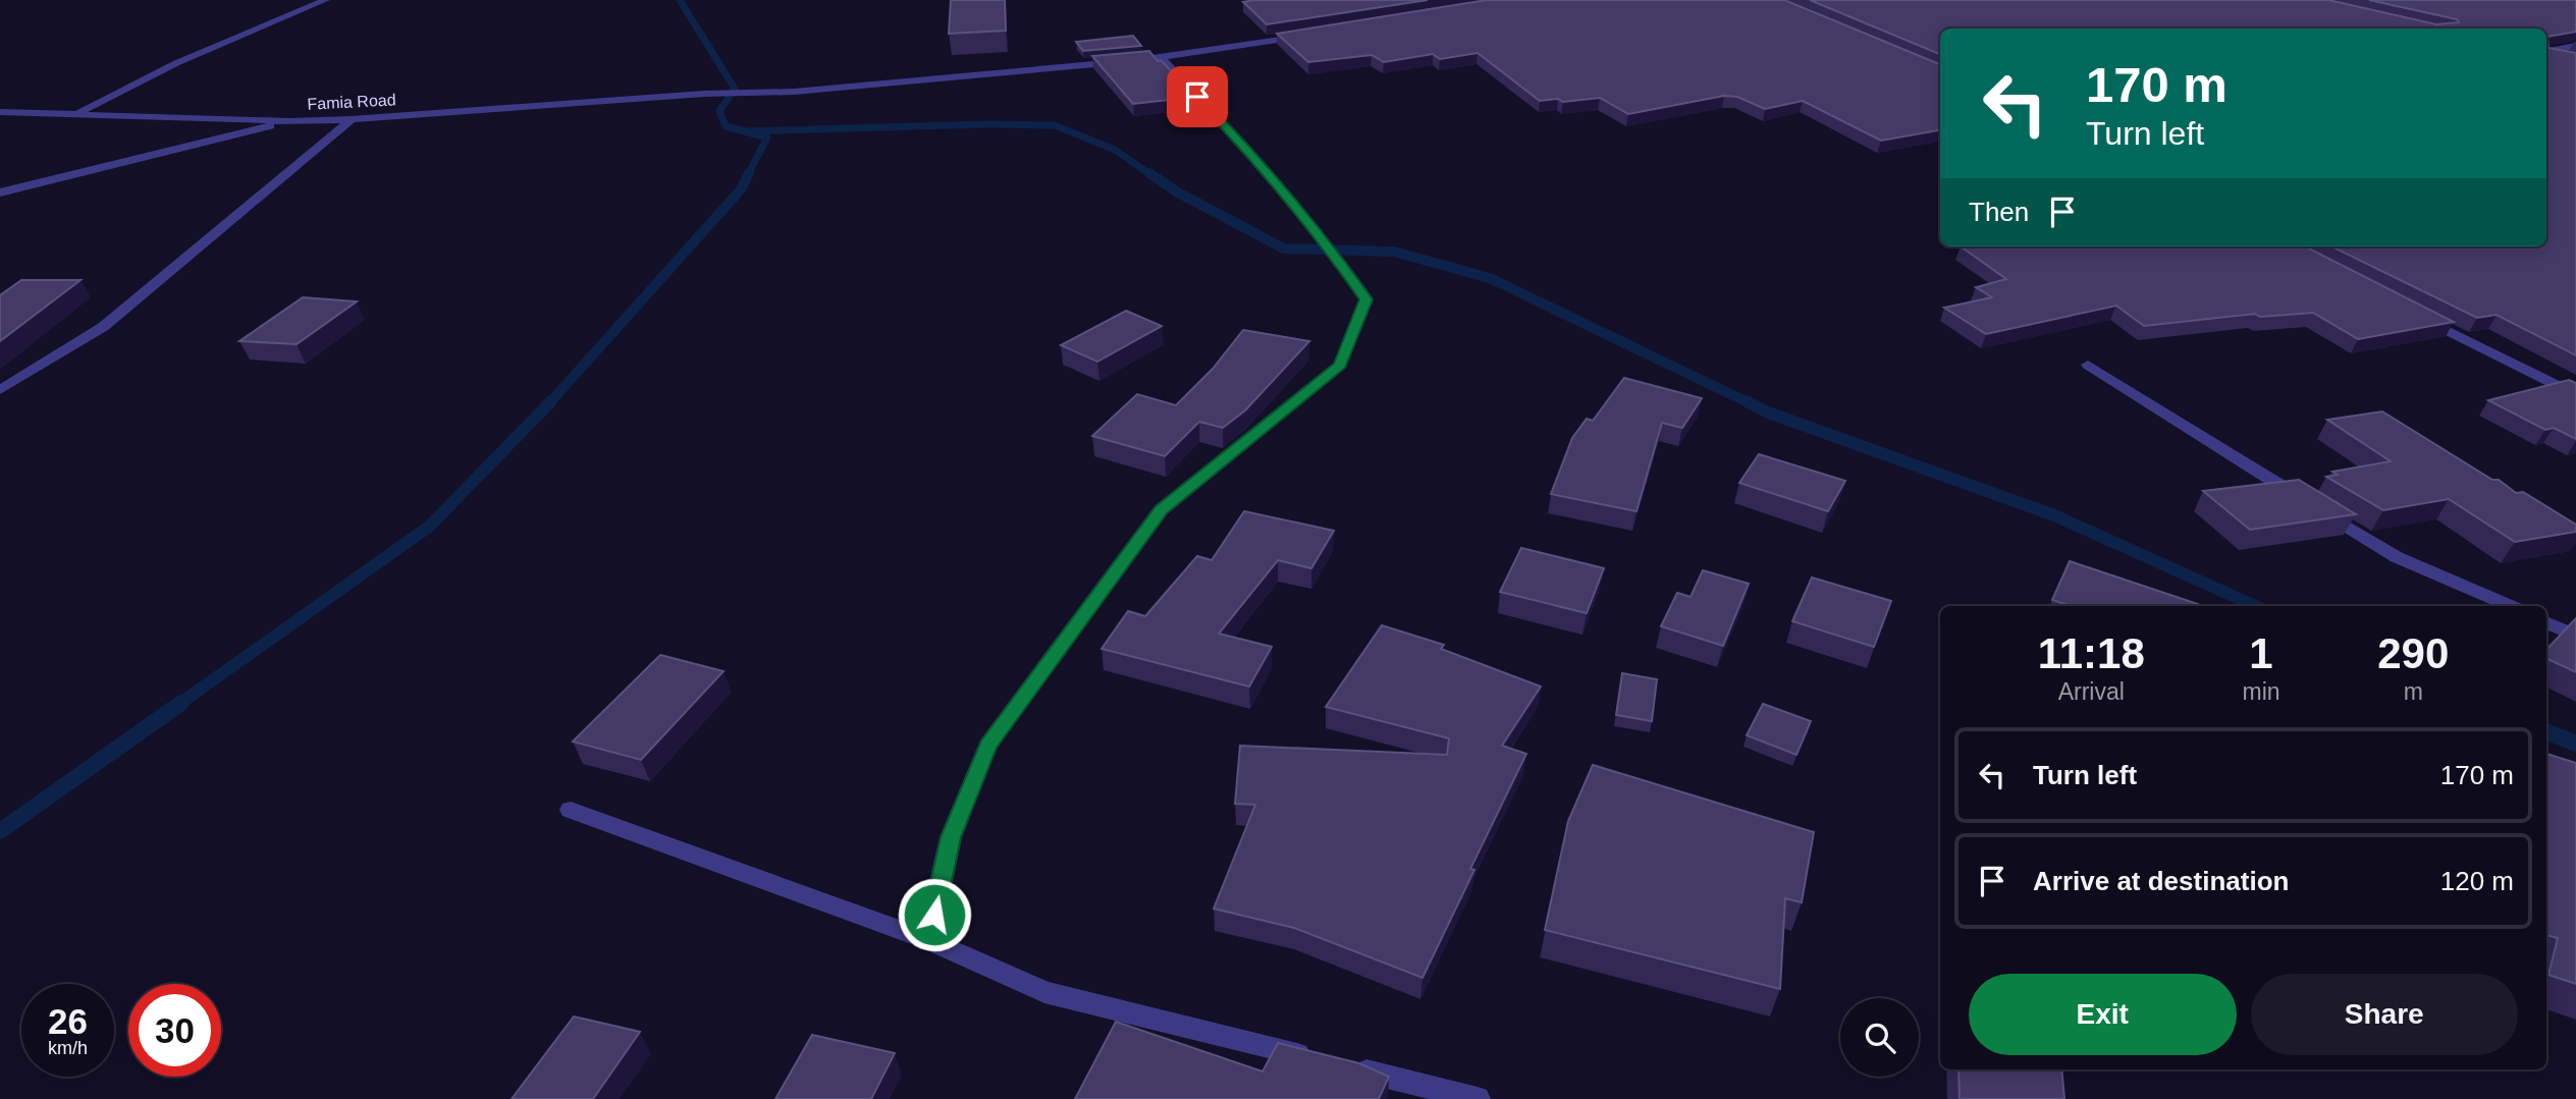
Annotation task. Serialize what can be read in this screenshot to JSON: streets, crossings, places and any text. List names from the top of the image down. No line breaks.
{"streets":{"street":["Famia Road"]},"page":{"turn":["170 m","Turn left"],"then":"Then","eta":["11:18","Arrival","1","min","290","m"],"list":[{"name":"Turn left","value":"170 m"},{"name":"Arrive at destination","value":"120 m"}],"buttons":["Exit","Share"],"speed":"26 km/h","limit":"30"}}
